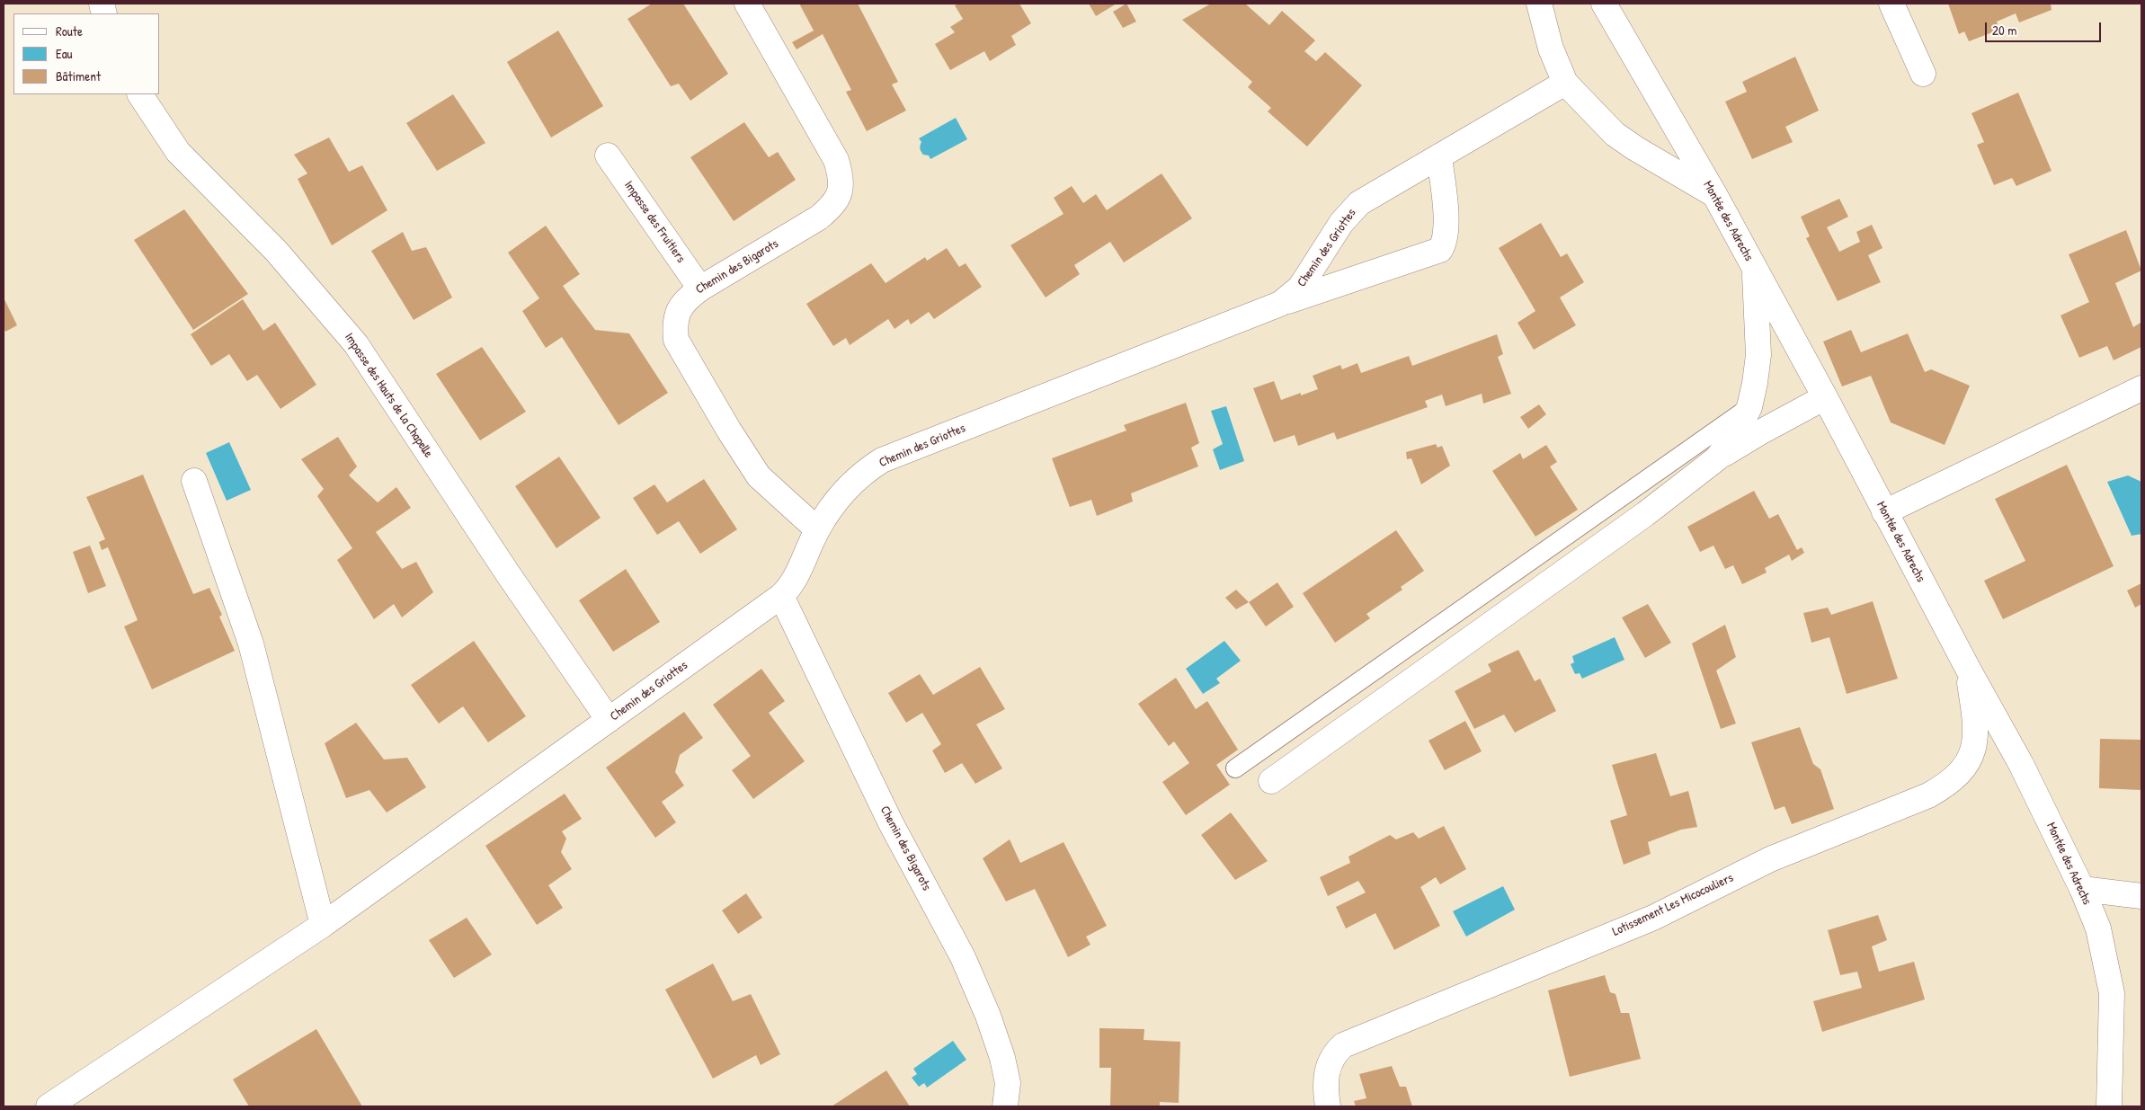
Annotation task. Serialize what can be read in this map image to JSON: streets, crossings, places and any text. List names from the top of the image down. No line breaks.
{"streets":{"street":["Montée des Adrechs","Impasse des Fruitiers","Chemin des Griottes","Chemin des Bigarots","Impasse des Hauts de la Chapelle","Lotissement Les Micocouliers"]},"crossings":[["Montée des Adrechs","Lotissement Les Micocouliers"],["Impasse des Fruitiers","Chemin des Bigarots"],["Chemin des Griottes","Chemin des Bigarots"],["Chemin des Griottes","Impasse des Hauts de la Chapelle"]],"legend":["Route","Eau","Bâtiment"],"scale_bar":"20 m"}
